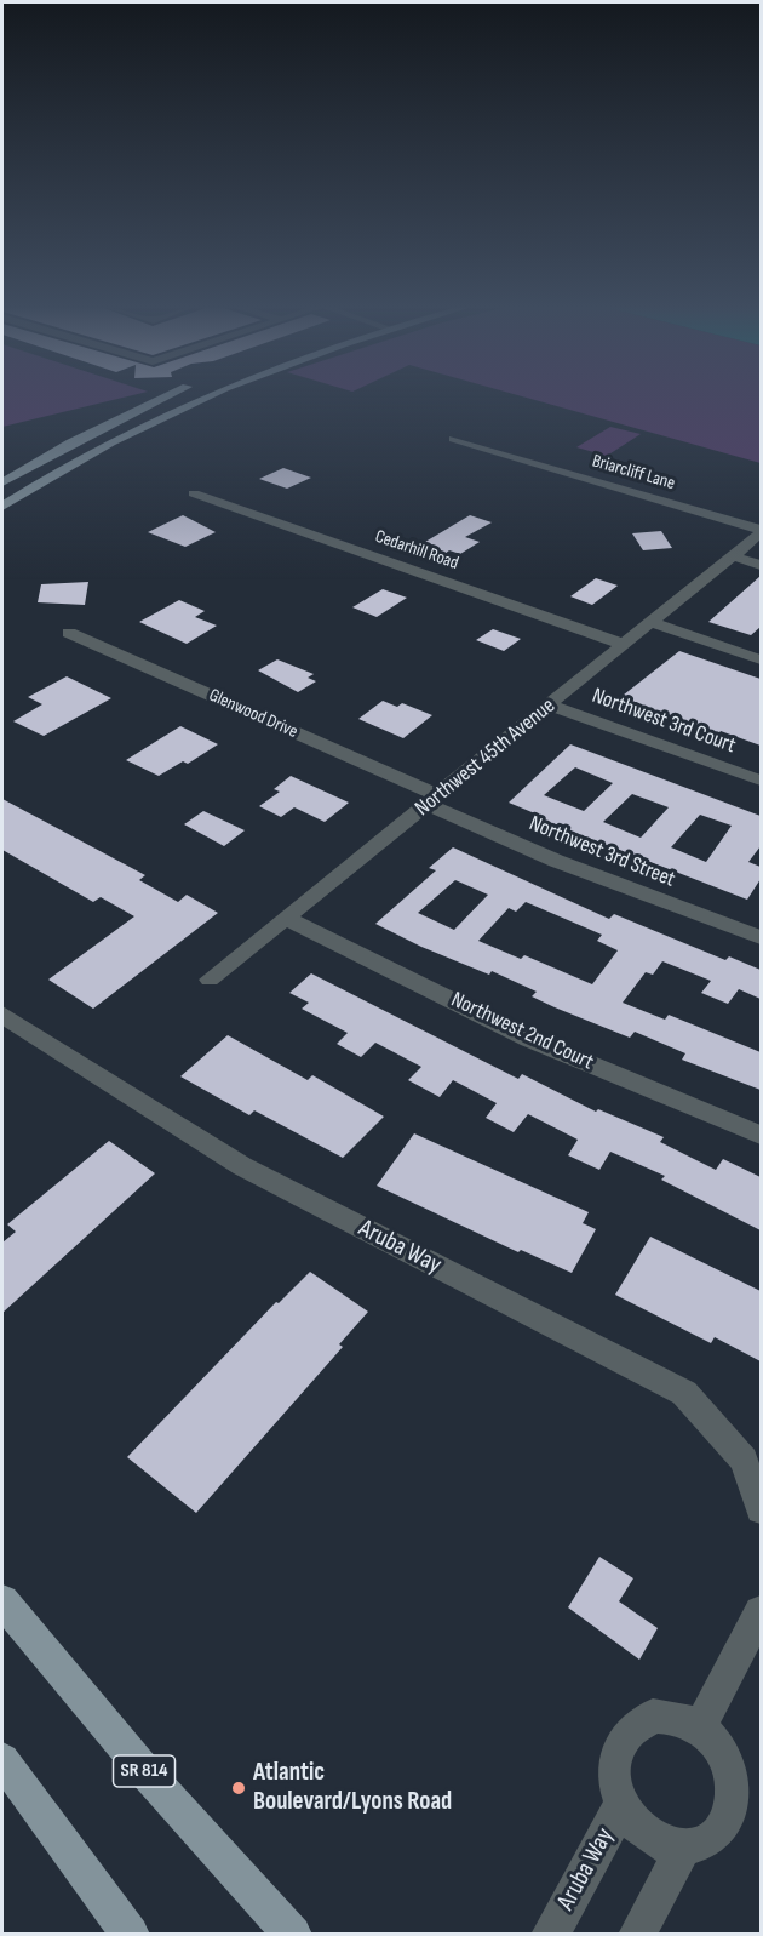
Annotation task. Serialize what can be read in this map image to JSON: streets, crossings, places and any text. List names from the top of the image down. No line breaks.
{"streets":{"main road":["SR 814"],"street":["Briarcliff Lane","Cedarhill Road","Glenwood Drive","Northwest 3rd Court","Northwest 45th Avenue","Northwest 3rd Street","Northwest 2nd Court","Aruba Way"]},"crossings":[["Briarcliff Lane","Northwest 45th Avenue"],["Cedarhill Road","Northwest 45th Avenue"],["Glenwood Drive","Northwest 45th Avenue"],["Glenwood Drive","Northwest 3rd Street"],["Northwest 3rd Court","Northwest 45th Avenue"],["Northwest 45th Avenue","Northwest 3rd Street"],["Northwest 45th Avenue","Northwest 2nd Court"]],"places":["Atlantic Boulevard/Lyons Road"]}
